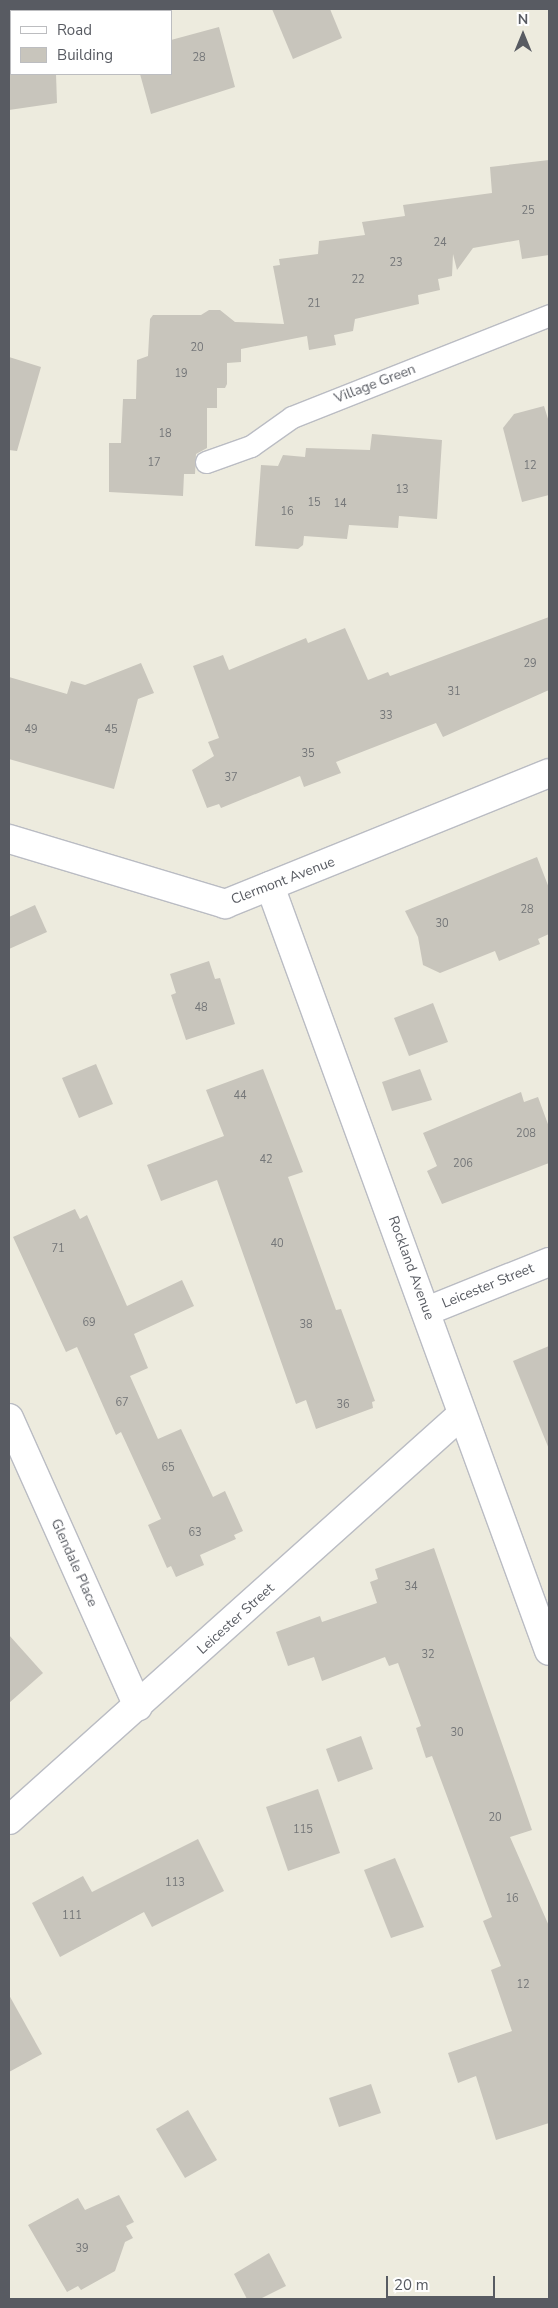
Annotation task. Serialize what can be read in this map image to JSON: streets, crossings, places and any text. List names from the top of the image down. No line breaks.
{"streets":{"street":["Clermont Avenue","Rockland Avenue","Leicester Street","Glendale Place"],"lane":["Village Green"]},"crossings":[["Clermont Avenue","Rockland Avenue"],["Rockland Avenue","Leicester Street"],["Leicester Street","Glendale Place"]],"house_numbers":["28","25","24","23","22","21","20","19","18","17","12","13","15","14","16","29","31","33","49","45","35","37","28","30","48","44","208","42","206","40","71","69","38","67","36","65","63","34","32","30","20","115","113","16","111","12","39"],"legend":["Road","Building"],"scale_bar":"20 m","north":"top"}
